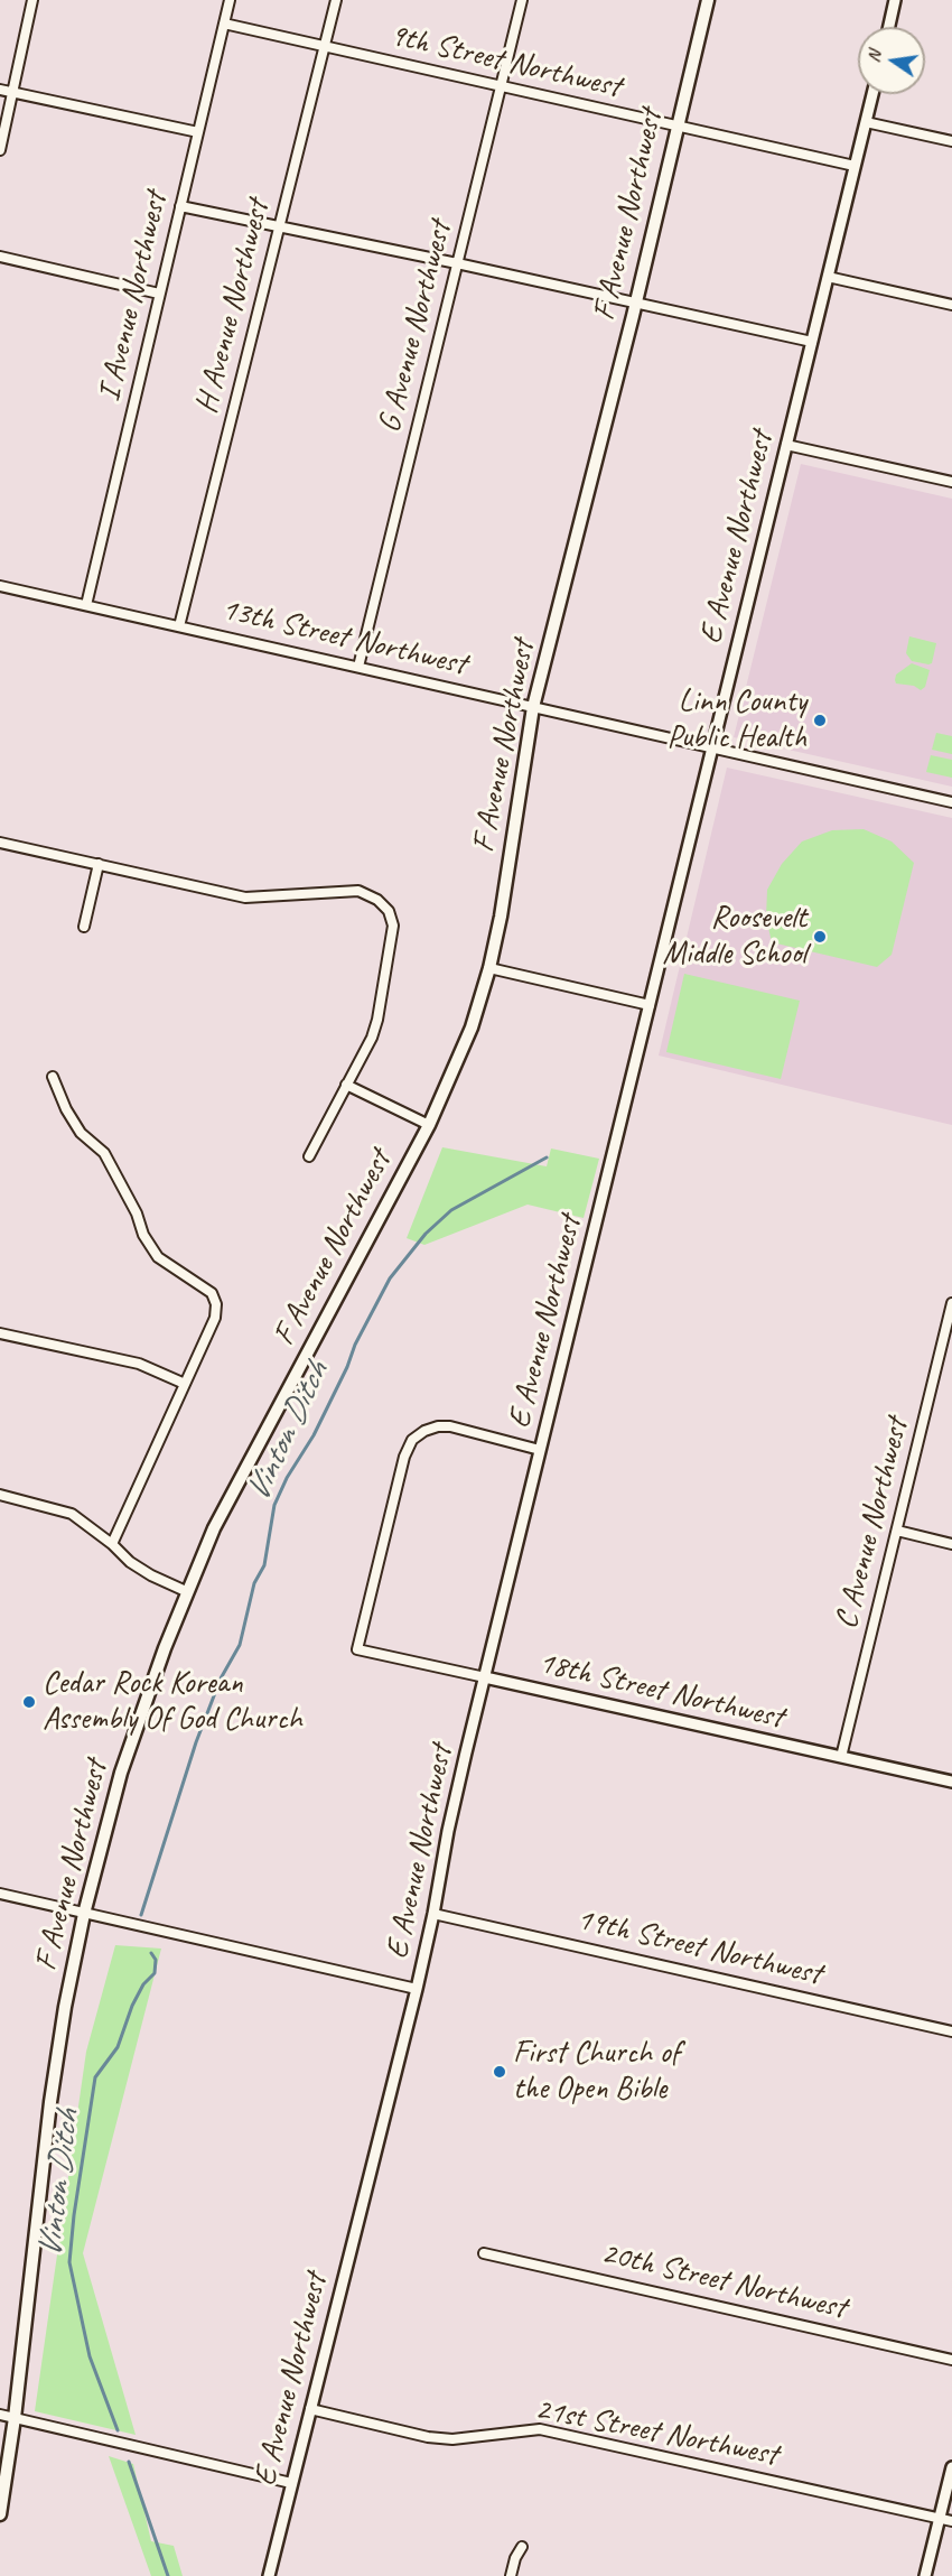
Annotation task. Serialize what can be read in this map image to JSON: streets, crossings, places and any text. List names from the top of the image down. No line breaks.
{"streets":{"main road":["F Avenue Northwest"],"street":["9th Street Northwest","I Avenue Northwest","H Avenue Northwest","G Avenue Northwest","E Avenue Northwest","13th Street Northwest","C Avenue Northwest","18th Street Northwest","19th Street Northwest","20th Street Northwest","21st Street Northwest"]},"crossings":[["9th Street Northwest","F Avenue Northwest"],["9th Street Northwest","I Avenue Northwest"],["9th Street Northwest","H Avenue Northwest"],["9th Street Northwest","G Avenue Northwest"],["9th Street Northwest","E Avenue Northwest"],["F Avenue Northwest","13th Street Northwest"],["I Avenue Northwest","13th Street Northwest"],["H Avenue Northwest","13th Street Northwest"],["G Avenue Northwest","13th Street Northwest"],["E Avenue Northwest","13th Street Northwest"],["E Avenue Northwest","18th Street Northwest"],["E Avenue Northwest","19th Street Northwest"],["E Avenue Northwest","21st Street Northwest"],["C Avenue Northwest","18th Street Northwest"]],"water":["Vinton Ditch"],"places":["Linn County Public Health","Roosevelt Middle School","Cedar Rock Korean Assembly Of God Church","First Church of the Open Bible"],"north":"left"}
